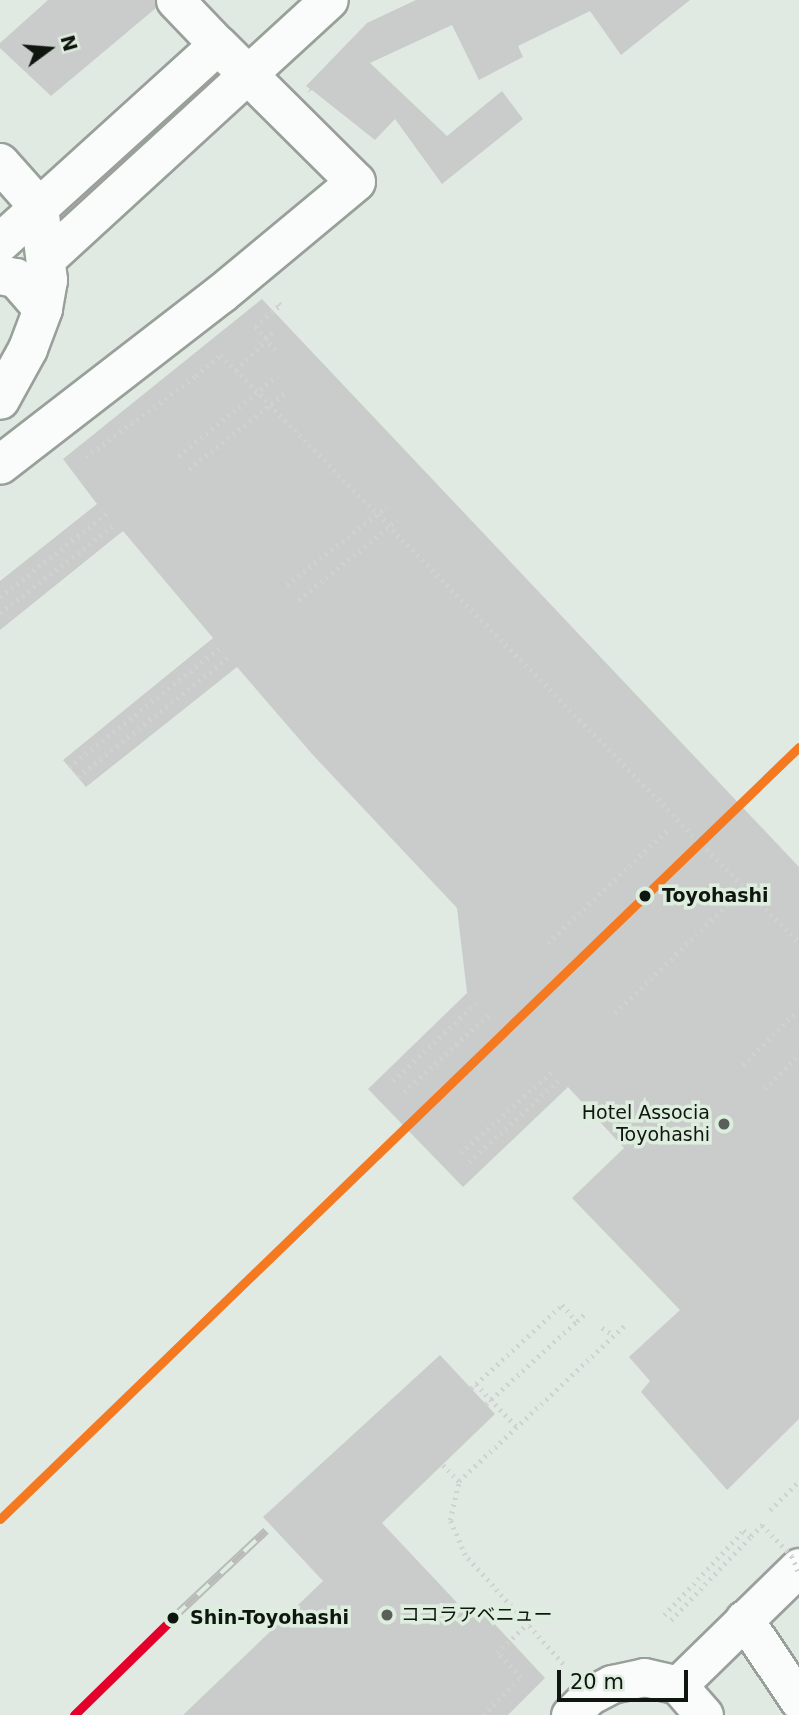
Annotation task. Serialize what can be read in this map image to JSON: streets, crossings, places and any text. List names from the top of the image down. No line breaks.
{"places":["Toyohashi","Hotel Associa Toyohashi","ココラアベニュー","Shin-Toyohashi"],"scale_bar":"20 m","north":"right"}
